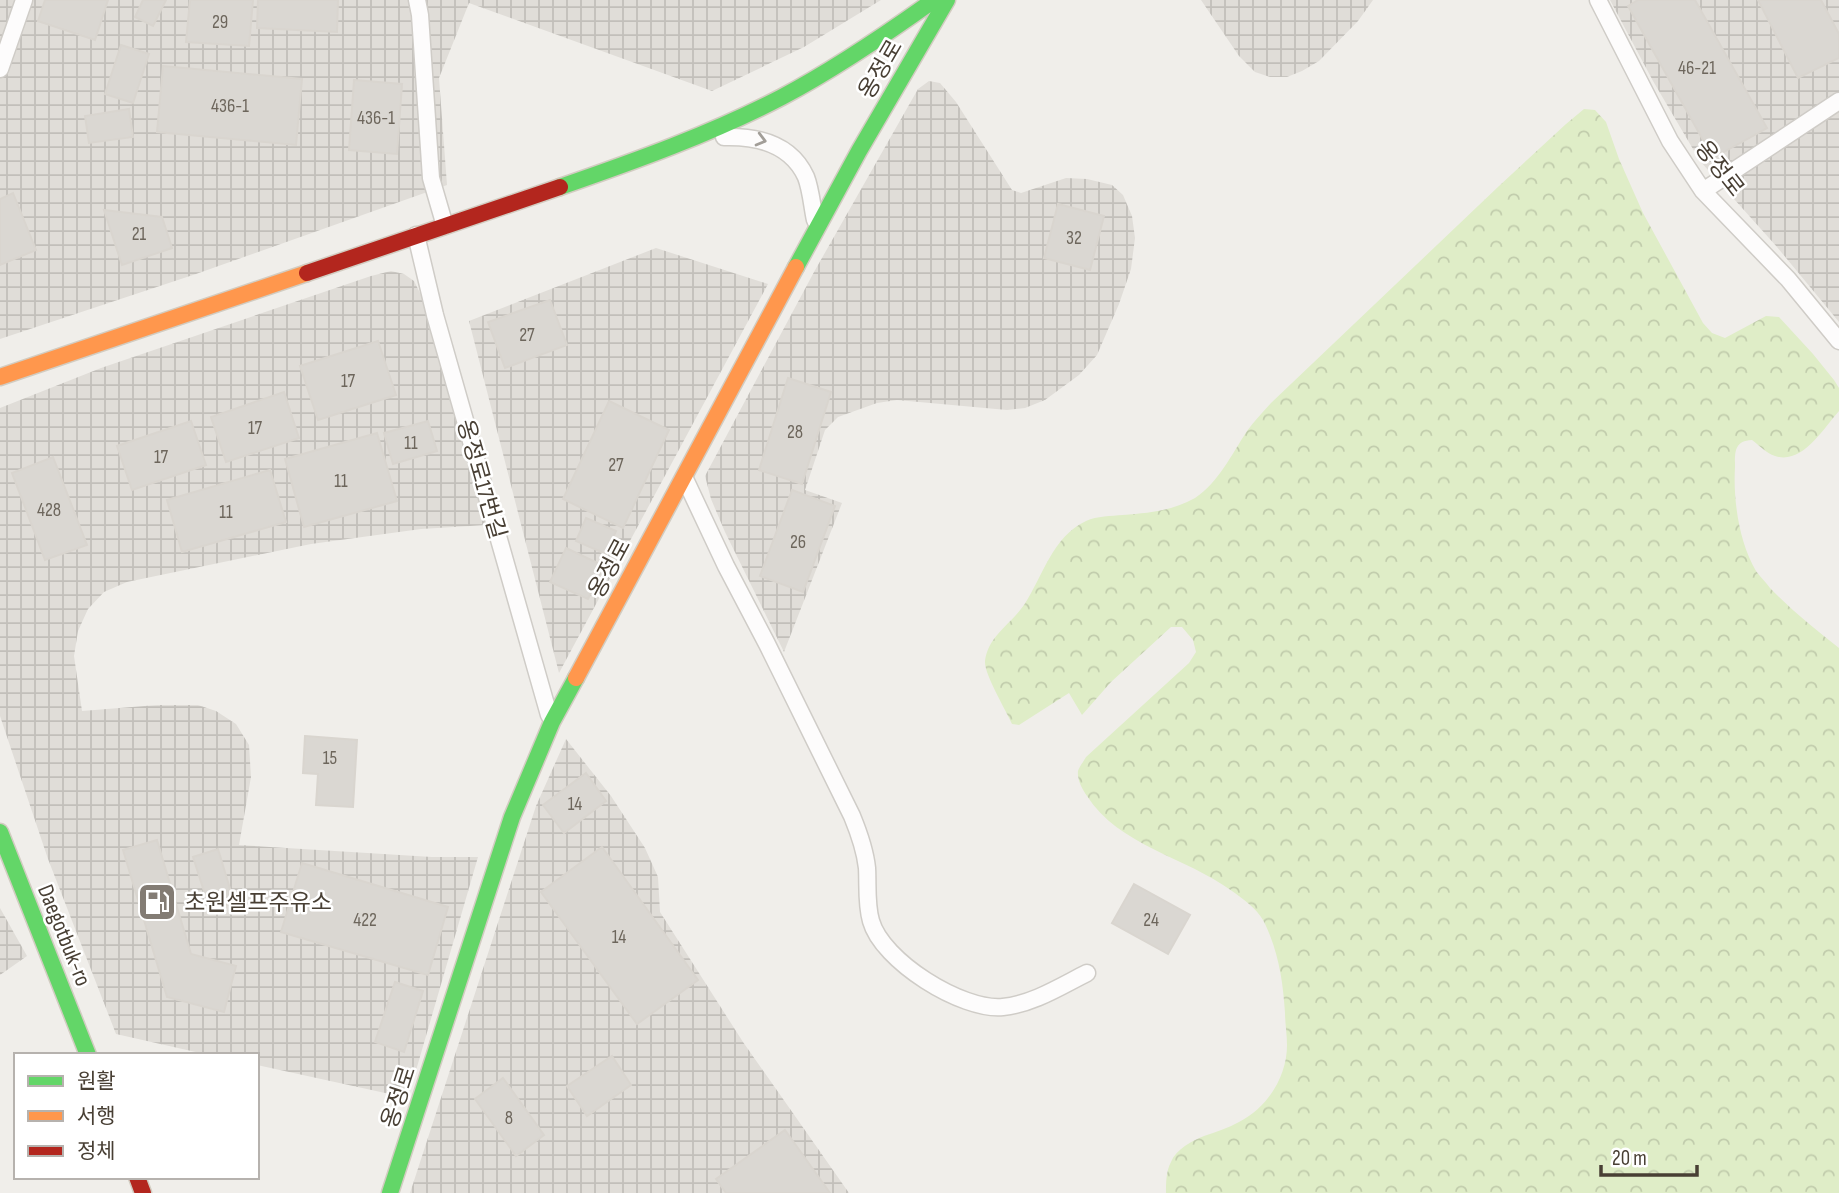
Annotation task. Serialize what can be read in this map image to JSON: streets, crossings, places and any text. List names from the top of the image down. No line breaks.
{"streets":{"street":["옹정로","Daegotbuk-ro"],"lane":["옹정로17번길"]},"crossings":[["옹정로","옹정로17번길"]],"places":{"fuel station":["초원셀프주유소"]},"house_numbers":["29","46-21","436-1","436-1","21","32","27","17","17","28","11","17","27","11","428","11","26","15","14","422","24","14","8"],"legend":["원활","서행","정체"],"scale_bar":"20 m"}
